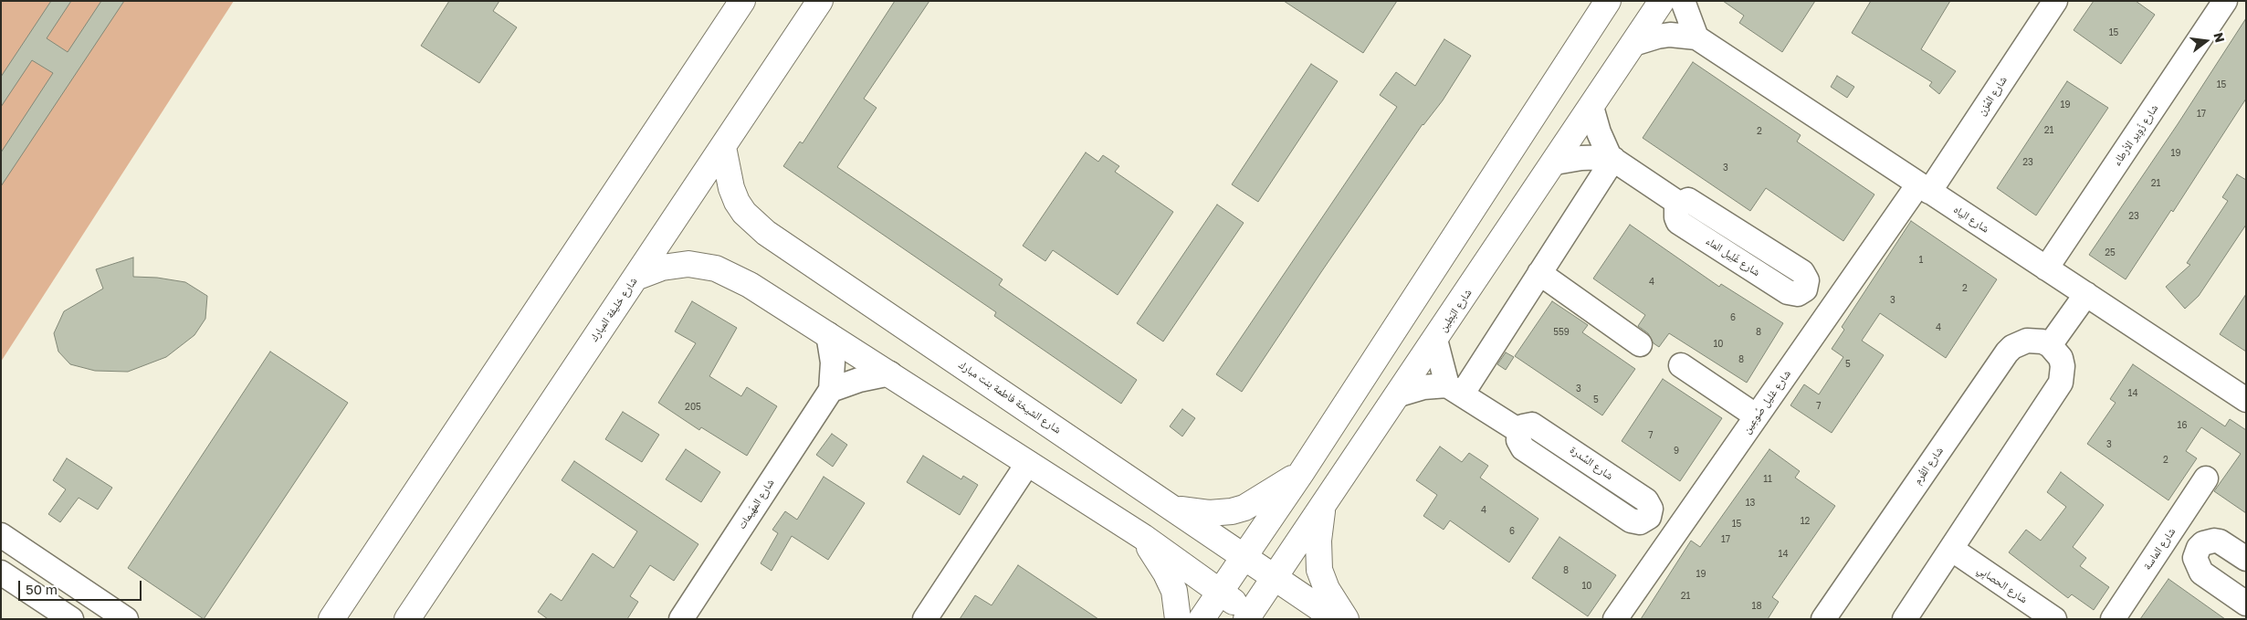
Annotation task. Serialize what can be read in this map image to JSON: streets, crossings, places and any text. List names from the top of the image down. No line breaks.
{"streets":{"main road":["شارع خليفة المبارك","شارع البَطِين","شارع الشيخة فاطمة بنت مبارك"],"street":["شارع المُزن","شارع زُوِير الأرطاء","شارع الياه","شارع غَلِيل الماء","شارع غليل صُوعِين","شارع السِّدرة","شارع القُرم","شارع المهَيمات","شارع الماسة","شارع الحصابِي"]},"crossings":[["شارع المُزن","شارع الياه"],["شارع المُزن","شارع غليل صُوعِين"],["شارع زُوِير الأرطاء","شارع الياه"],["شارع الياه","شارع غليل صُوعِين"],["شارع غَلِيل الماء","شارع غليل صُوعِين"],["شارع خليفة المبارك","شارع الشيخة فاطمة بنت مبارك"],["شارع البَطِين","شارع الشيخة فاطمة بنت مبارك"],["شارع غليل صُوعِين","شارع السِّدرة"]],"house_numbers":["15","15","19","17","21","2","19","23","3","21","23","25","1","4","2","3","6","4","559","8","10","8","5","3","14","5","7","205","16","7","3","9","2","11","13","4","12","15","6","17","14","8","19","10","21","18"],"scale_bar":"50 m","north":"right"}
